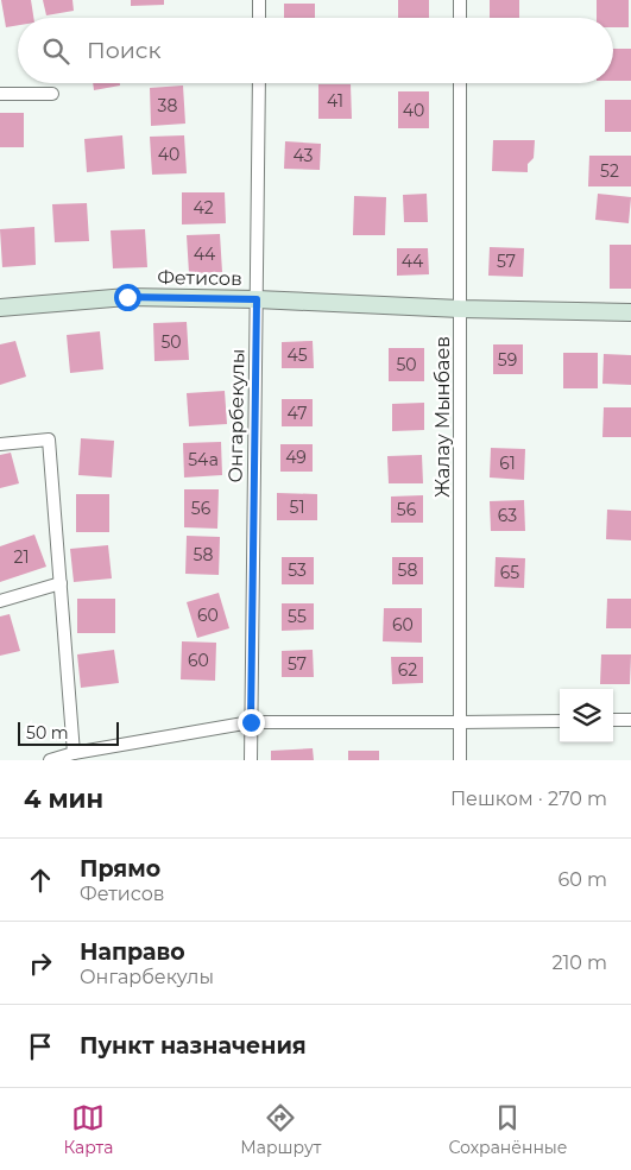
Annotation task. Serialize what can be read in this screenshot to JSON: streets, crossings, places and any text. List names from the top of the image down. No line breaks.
{"streets":{"street":["Фетисов","Онгарбекулы","Жалау Мынбаев"]},"crossings":[["Фетисов","Онгарбекулы"],["Фетисов","Жалау Мынбаев"]],"house_numbers":["41","38","40","40","43","52","42","44","44","57","50","45","59","50","47","49","54а","61","51","56","56","63","58","21","53","58","65","60","55","60","60","57","62"],"scale_bar":"50 m","page":{"search":"Поиск","scale":"50 m","heading":["4 мин","Пешком · 270 m"],"list":[["Прямо","Фетисов","60 m"],["Направо","Онгарбекулы","210 m"],"Пункт назначения"],"nav":["Карта","Маршрут","Сохранённые"]}}
